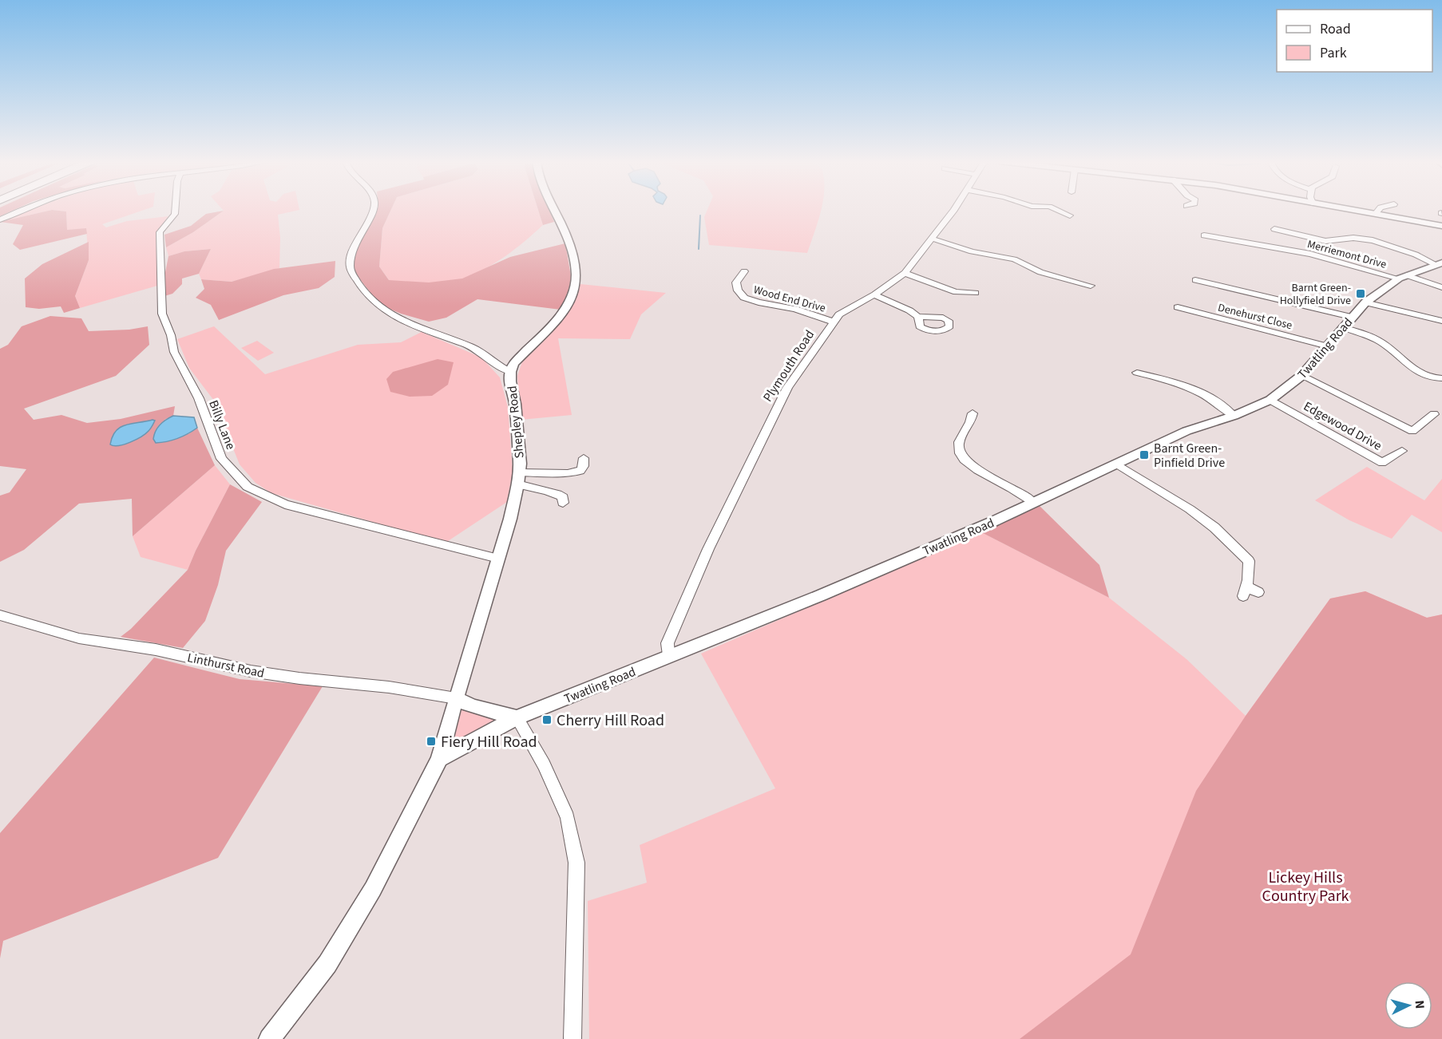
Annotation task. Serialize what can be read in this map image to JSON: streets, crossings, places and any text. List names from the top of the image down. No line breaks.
{"streets":{"street":["Merriemont Drive","Wood End Drive","Denehurst Close","Twatling Road","Plymouth Road","Shepley Road","Billy Lane","Edgewood Drive","Linthurst Road"]},"crossings":[["Merriemont Drive","Twatling Road"],["Wood End Drive","Plymouth Road"],["Denehurst Close","Twatling Road"],["Twatling Road","Plymouth Road"],["Twatling Road","Edgewood Drive"],["Shepley Road","Billy Lane"],["Shepley Road","Linthurst Road"]],"parks":["Lickey Hills Country Park"],"places":{"transit":["Barnt Green- Hollyfield Drive","Barnt Green- Pinfield Drive","Cherry Hill Road","Fiery Hill Road"]},"legend":["Road","Park"],"north":"right"}
